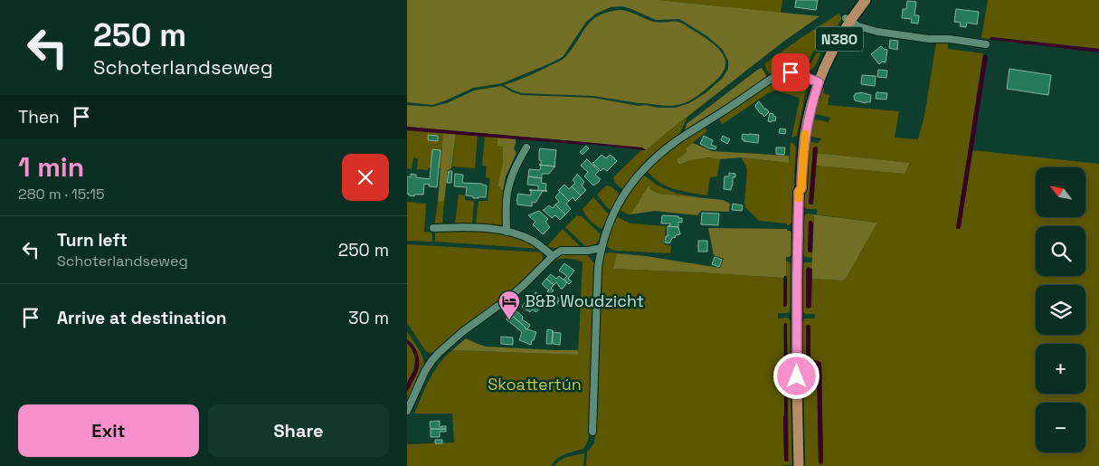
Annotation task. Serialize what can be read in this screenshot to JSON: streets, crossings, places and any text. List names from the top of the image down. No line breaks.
{"streets":{"main road":["N380"]},"parks":["Skoattertún"],"places":{"hotel":["B&B Woudzicht"]},"north":"top left","page":{"turn":["250 m","Schoterlandseweg"],"then":"Then","heading":["1 min","280 m · 15:15"],"map_buttons":["+","−"],"list":[{"name":"Turn left","note":"Schoterlandseweg","value":"250 m"},{"name":"Arrive at destination","value":"30 m"}],"buttons":["Exit","Share"]}}
